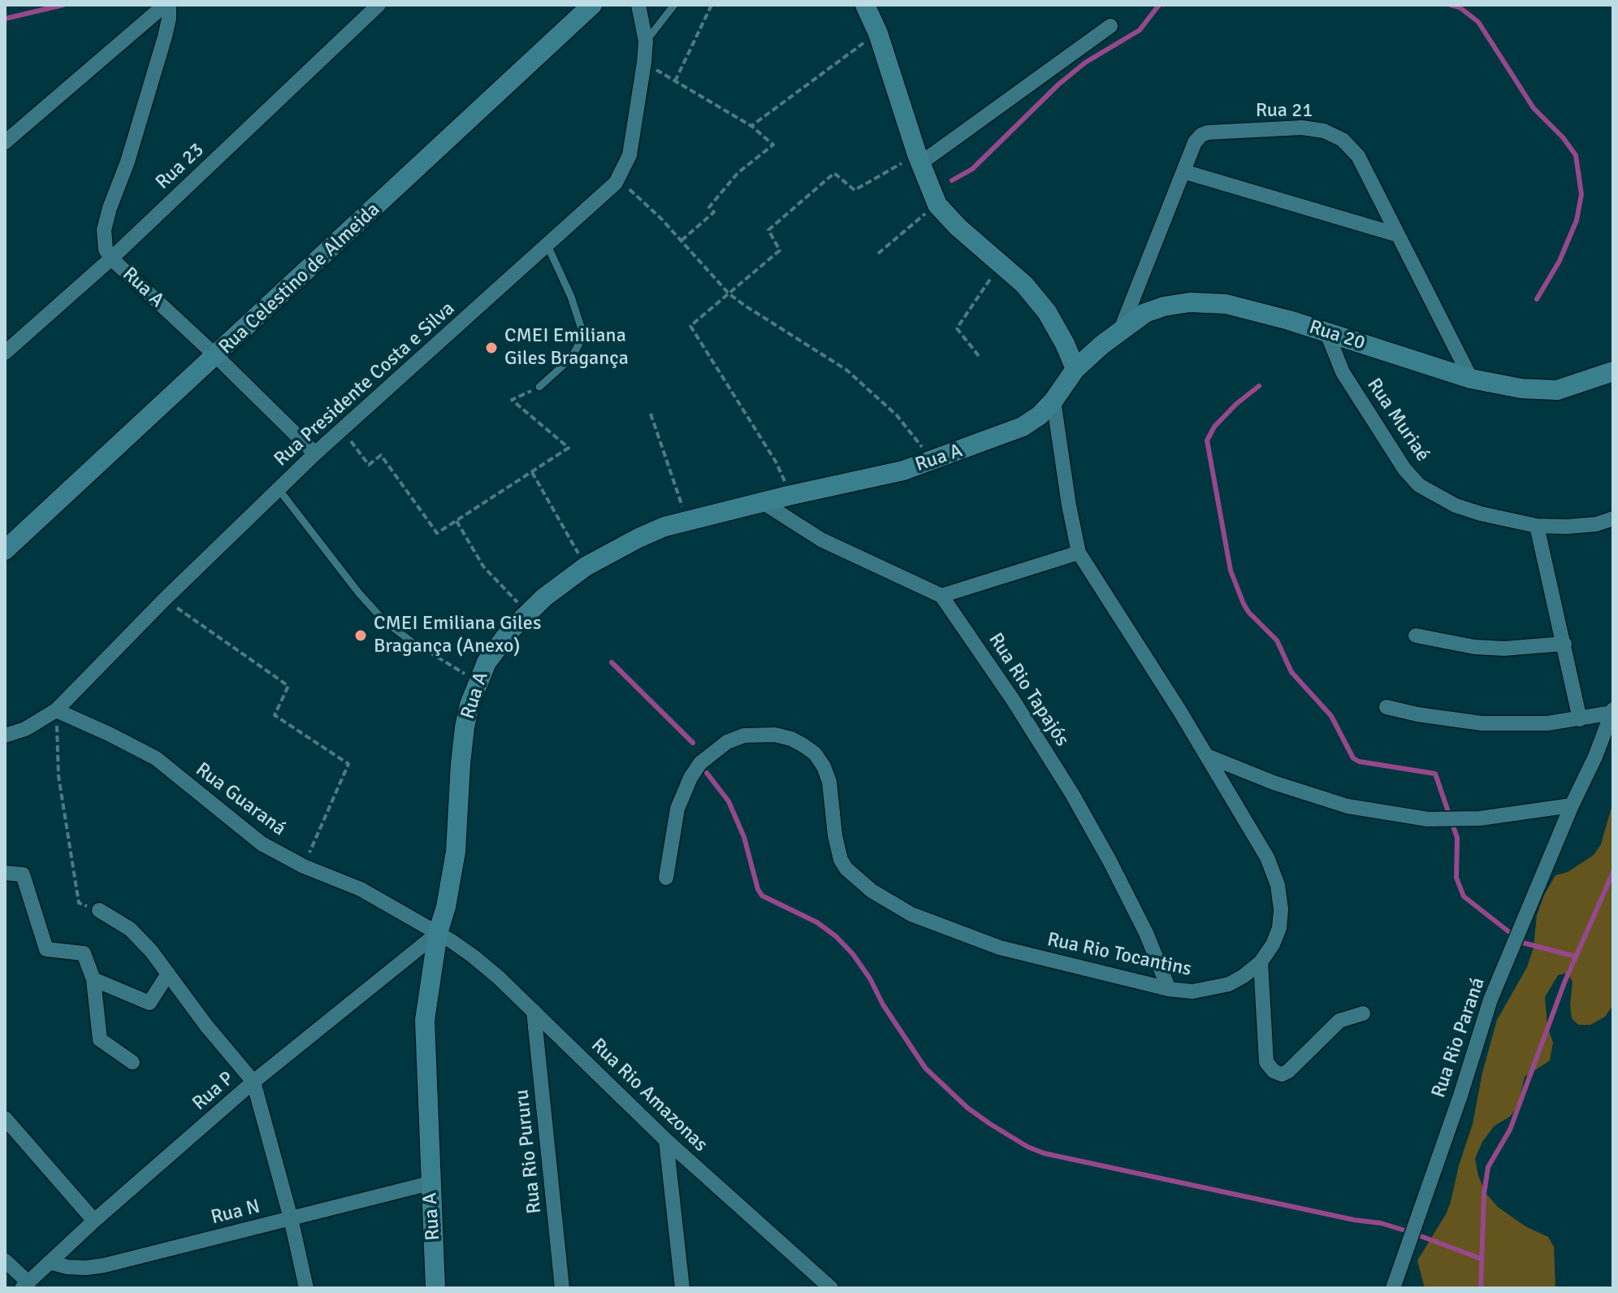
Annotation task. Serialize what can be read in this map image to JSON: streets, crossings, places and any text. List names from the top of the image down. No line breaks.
{"streets":{"street":["Rua 21","Rua 23","Rua Celestino de Almeida","Rua A","Rua 20","Rua Presidente Costa e Silva","Rua Muriaé","Rua Rio Tapajós","Rua Guaraná","Rua Rio Tocantins","Rua Rio Paraná","Rua P","Rua Rio Amazonas","Rua Rio Pururu","Rua N"]},"crossings":[["Rua 21","Rua 20"],["Rua 23","Rua A"],["Rua Celestino de Almeida","Rua A"],["Rua A","Rua 20"],["Rua A","Rua Presidente Costa e Silva"],["Rua A","Rua Guaraná"],["Rua A","Rua Rio Tocantins"],["Rua A","Rua P"],["Rua A","Rua Rio Amazonas"],["Rua A","Rua N"],["Rua 20","Rua Muriaé"],["Rua Presidente Costa e Silva","Rua Guaraná"],["Rua Rio Tapajós","Rua Rio Tocantins"],["Rua Guaraná","Rua P"],["Rua Guaraná","Rua Rio Amazonas"],["Rua P","Rua Rio Amazonas"],["Rua P","Rua N"],["Rua Rio Amazonas","Rua Rio Pururu"]],"places":["CMEI Emiliana Giles Bragança","CMEI Emiliana Giles Bragança (Anexo)"]}
